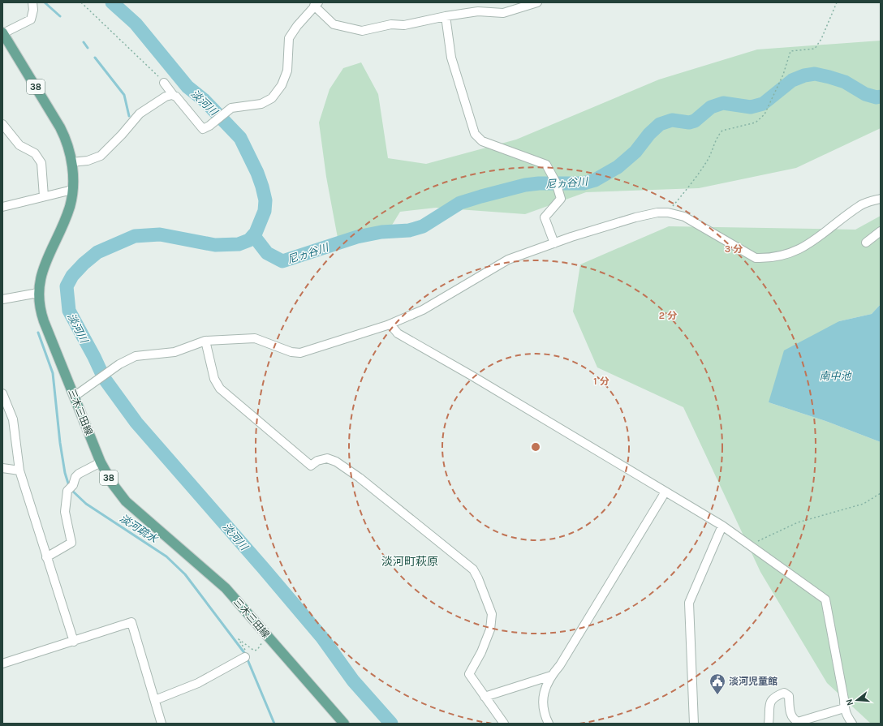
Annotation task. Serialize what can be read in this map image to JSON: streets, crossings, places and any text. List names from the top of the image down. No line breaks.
{"streets":{"main road":["38","三木三田線"]},"districts":["淡河町萩原"],"water":["淡河川","尼ヵ谷川","南中池","淡河疏水"],"places":{"public building":["淡河児童館"]},"north":"left","rings":["3 分","2 分","1 分"]}
